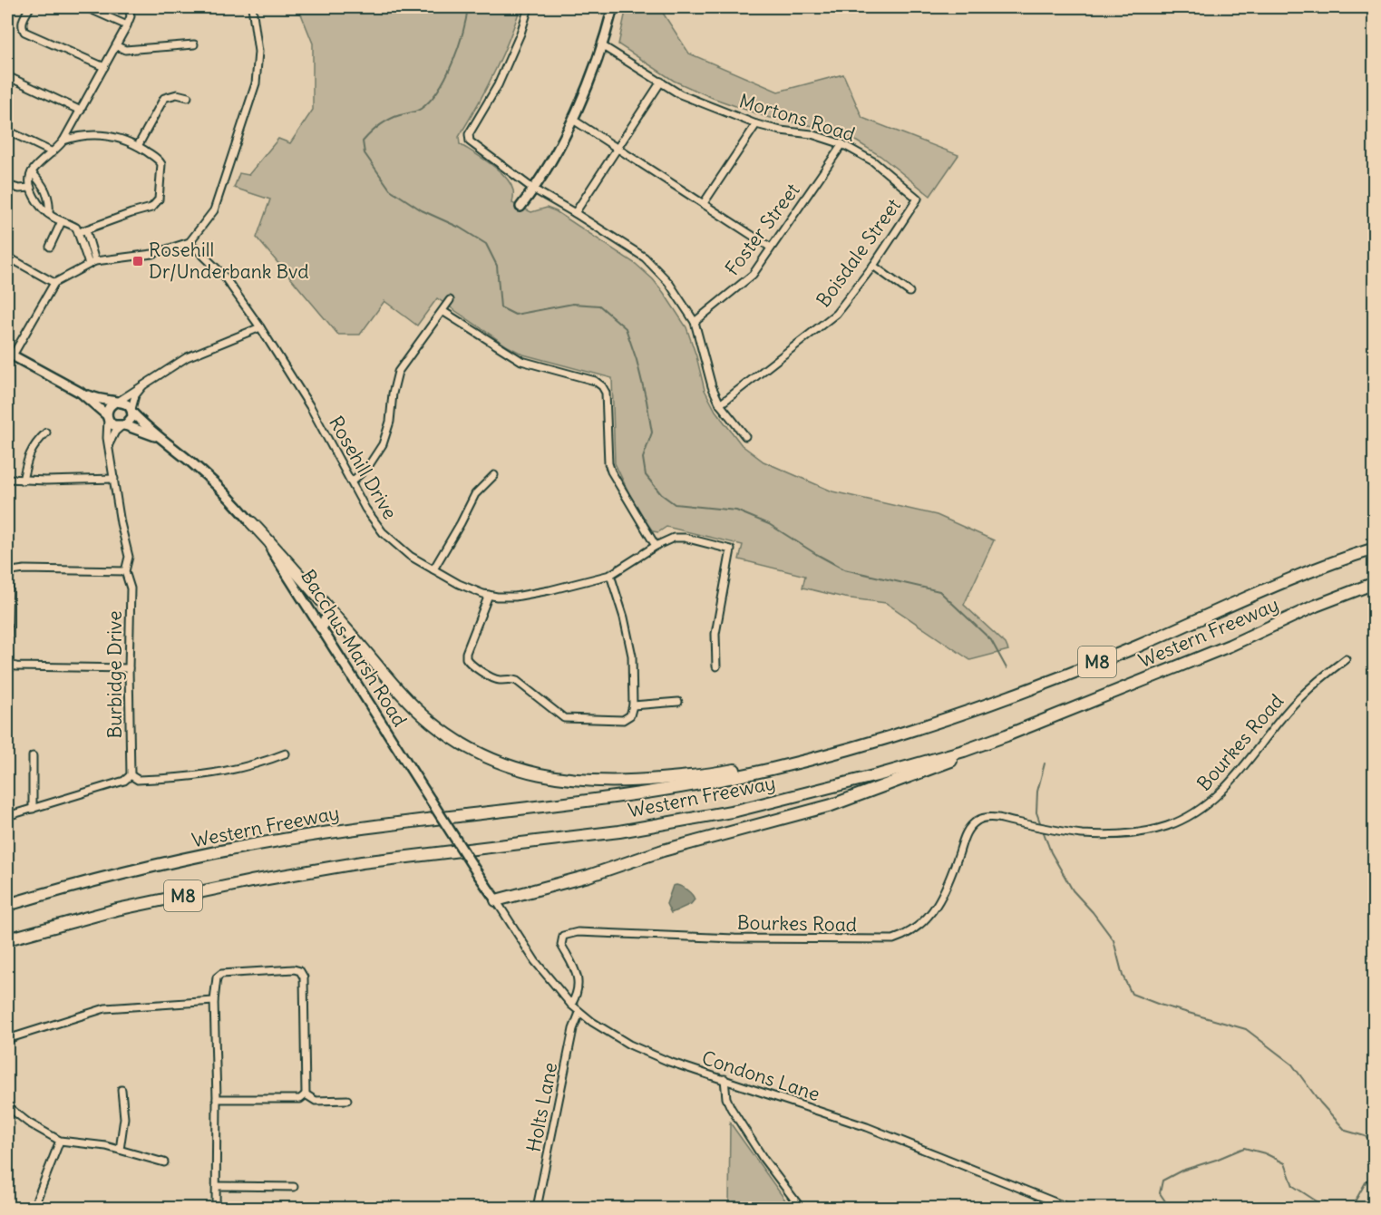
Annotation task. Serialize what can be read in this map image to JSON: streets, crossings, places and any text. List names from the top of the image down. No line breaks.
{"streets":{"highway":["Western Freeway","M8"],"main road":["Bacchus Marsh Road"],"street":["Mortons Road","Foster Street","Boisdale Street","Rosehill Drive","Burbidge Drive","Bourkes Road","Condons Lane","Holts Lane"]},"crossings":[["Mortons Road","Foster Street"],["Mortons Road","Boisdale Street"],["Bacchus Marsh Road","Burbidge Drive"],["Bacchus Marsh Road","Condons Lane"],["Bourkes Road","Condons Lane"],["Condons Lane","Holts Lane"]],"places":{"transit":["Rosehill Dr/Underbank Bvd"]}}
